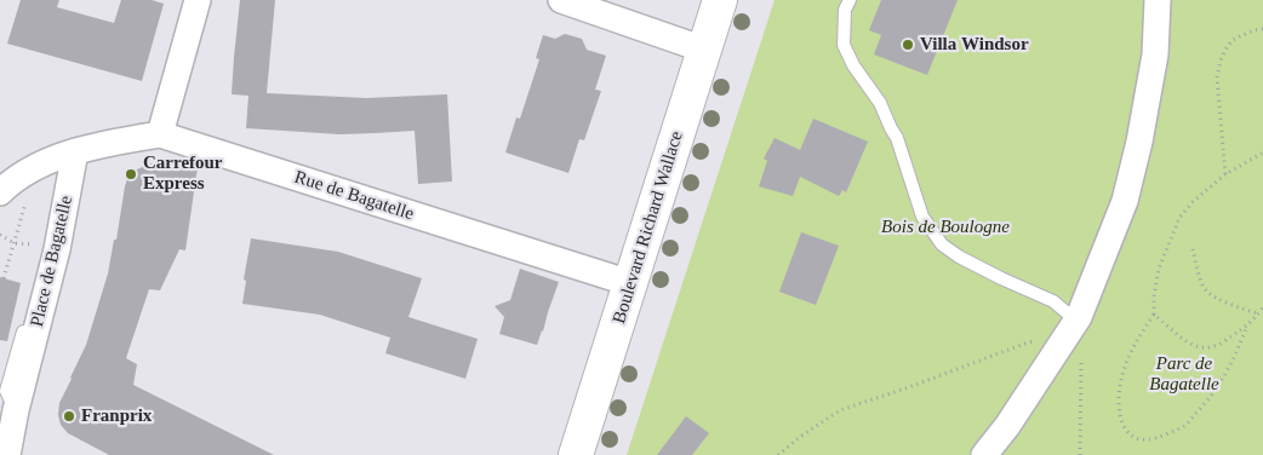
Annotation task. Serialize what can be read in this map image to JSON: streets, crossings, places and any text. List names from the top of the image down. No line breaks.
{"streets":{"main road":["Boulevard Richard Wallace"],"street":["Rue de Bagatelle","Place de Bagatelle"]},"crossings":[["Rue de Bagatelle","Boulevard Richard Wallace"],["Rue de Bagatelle","Place de Bagatelle"]],"parks":["Bois de Boulogne","Parc de Bagatelle"],"places":["Villa Windsor","Carrefour Express","Franprix"]}
